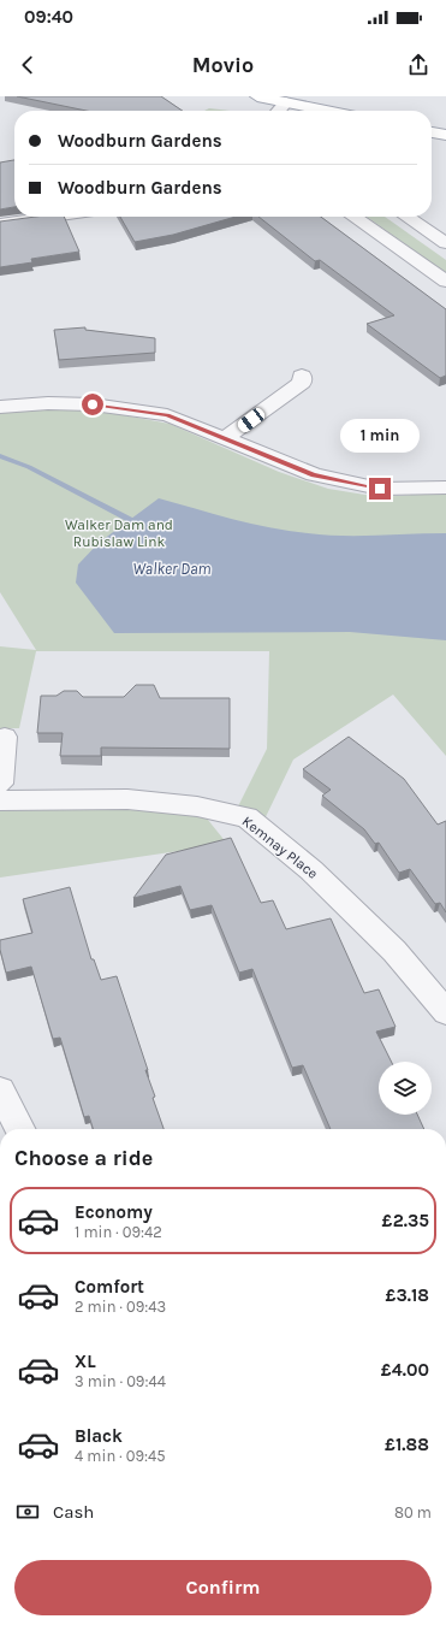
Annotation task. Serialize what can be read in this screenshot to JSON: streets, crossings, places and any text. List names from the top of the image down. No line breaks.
{"streets":{"street":["Kemnay Place"]},"water":["Walker Dam"],"parks":["Walker Dam and Rubislaw Link"],"page":{"status":"09:40","header":"Movio","banner":["Woodburn Gardens","Woodburn Gardens"],"bubble":"1 min","heading":"Choose a ride","list":[{"name":"Economy","note":"1 min · 09:42","value":"£2.35"},{"name":"Comfort","note":"2 min · 09:43","value":"£3.18"},{"name":"XL","note":"3 min · 09:44","value":"£4.00"},{"name":"Black","note":"4 min · 09:45","value":"£1.88"}],"pay":["Cash","80 m"],"buttons":"Confirm"}}
